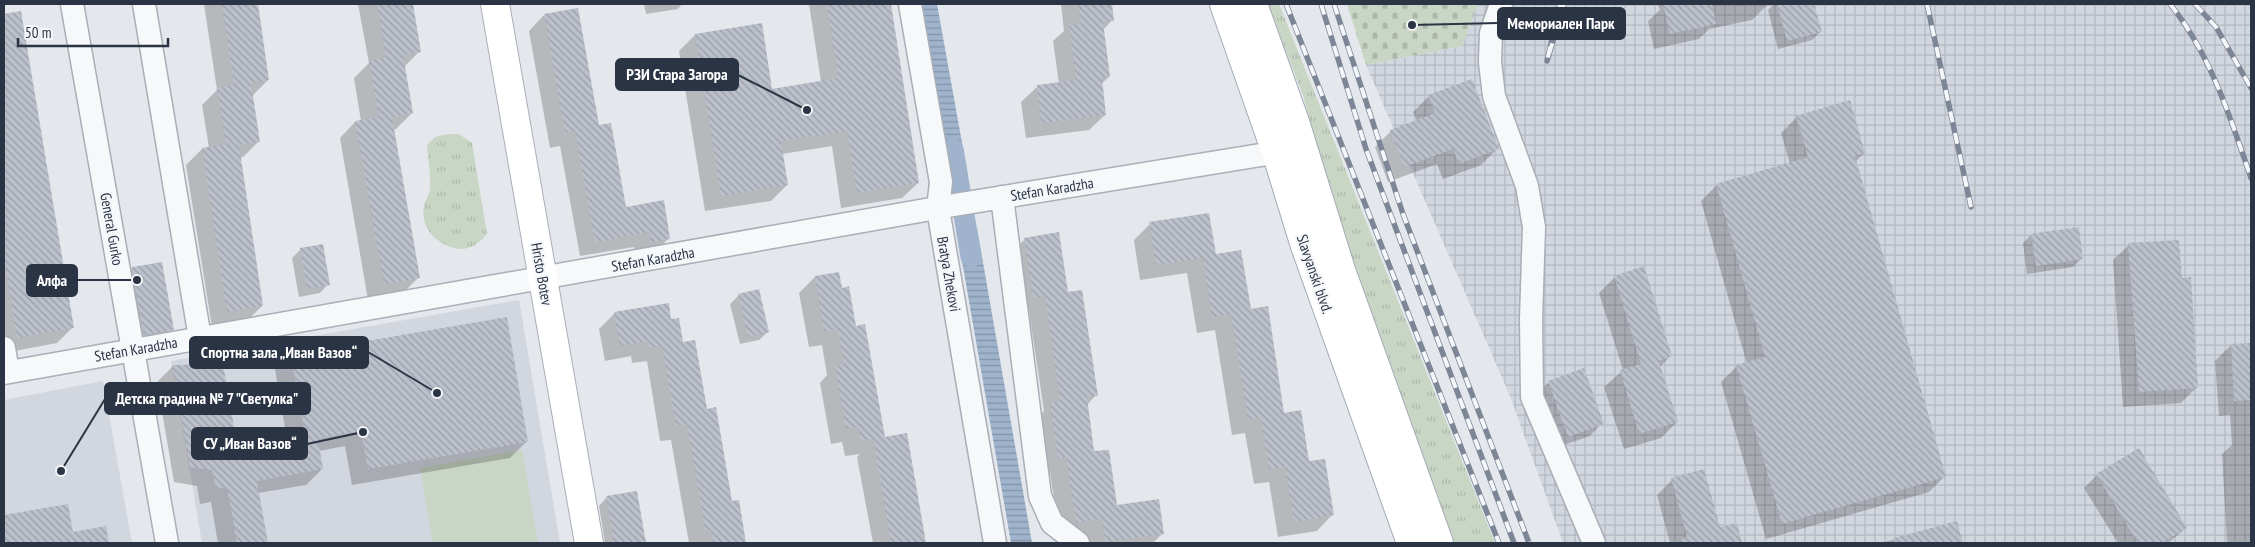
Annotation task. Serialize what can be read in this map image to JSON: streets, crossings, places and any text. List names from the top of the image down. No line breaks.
{"streets":{"main road":["Hristo Botev","Slavyanski blvd."],"street":["Stefan Karadzha","General Gurko","Bratya Zhekovi"]},"crossings":[["Stefan Karadzha","General Gurko"],["Stefan Karadzha","Hristo Botev"],["Stefan Karadzha","Bratya Zhekovi"],["Stefan Karadzha","Slavyanski blvd."]],"places":["Мемориален Парк","РЗИ Стара Загора","Алфа","Спортна зала „Иван Вазов“","СУ „Иван Вазов“","Детска градина № 7 \"Светулка\""],"scale_bar":"50 m"}
